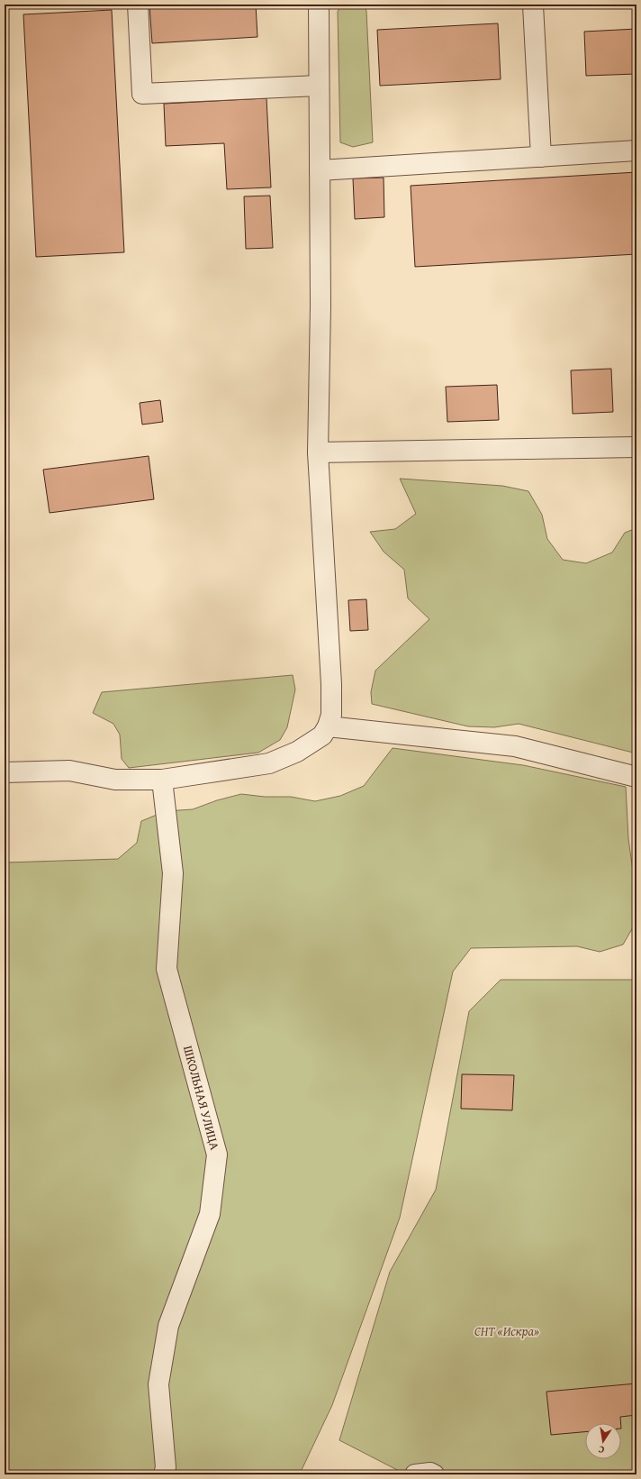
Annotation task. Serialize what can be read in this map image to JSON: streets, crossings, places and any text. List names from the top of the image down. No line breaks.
{"streets":{"street":["ШКОЛЬНАЯ УЛИЦА"]},"parks":["СНТ «Искра»"],"north":"bottom"}
